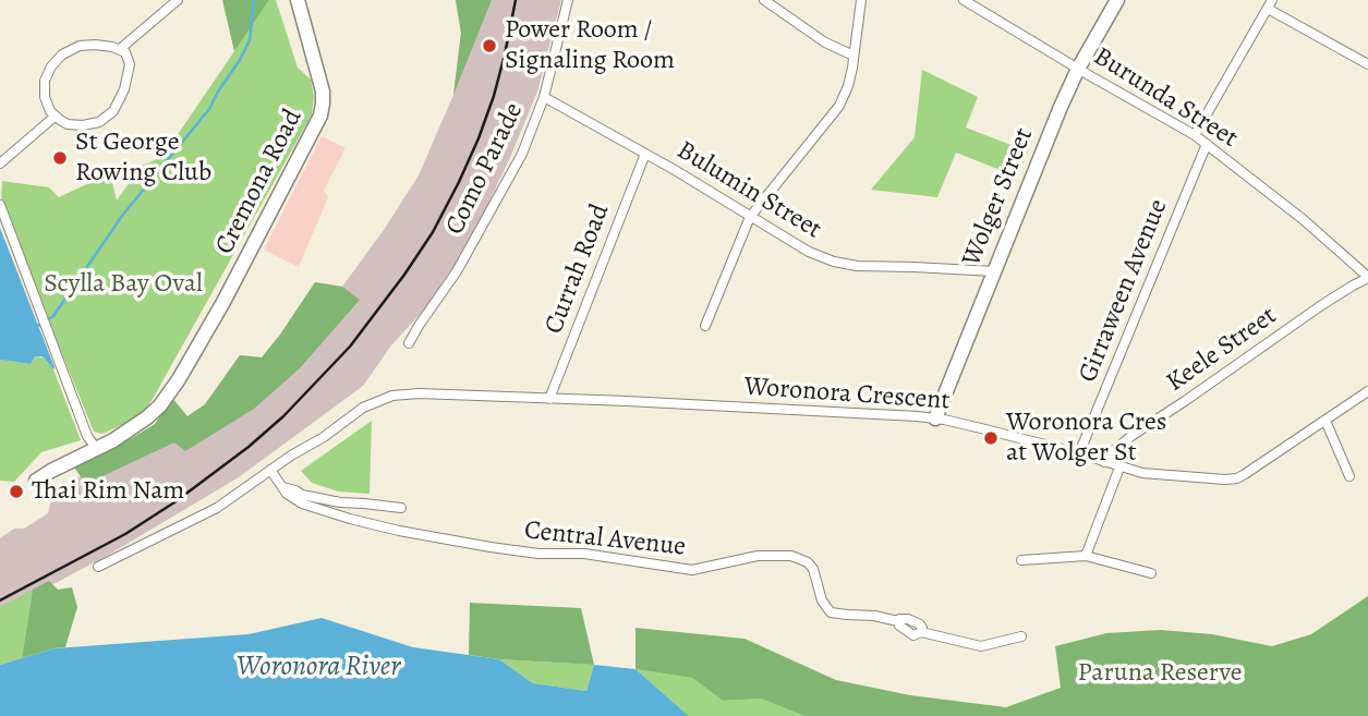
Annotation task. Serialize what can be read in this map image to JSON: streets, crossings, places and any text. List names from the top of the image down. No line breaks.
{"streets":{"street":["Burunda Street","Como Parade","Cremona Road","Bulumin Street","Wolger Street","Currah Road","Girraween Avenue","Keele Street","Woronora Crescent","Central Avenue"]},"crossings":[["Burunda Street","Wolger Street"],["Burunda Street","Girraween Avenue"],["Burunda Street","Keele Street"],["Como Parade","Bulumin Street"],["Bulumin Street","Wolger Street"],["Bulumin Street","Currah Road"],["Wolger Street","Woronora Crescent"],["Currah Road","Woronora Crescent"],["Girraween Avenue","Woronora Crescent"],["Keele Street","Woronora Crescent"],["Woronora Crescent","Central Avenue"]],"water":["Woronora River"],"parks":["Scylla Bay Oval","Paruna Reserve"],"places":["Power Room / Signaling Room","St George Rowing Club","Woronora Cres at Wolger St","Thai Rim Nam"]}
